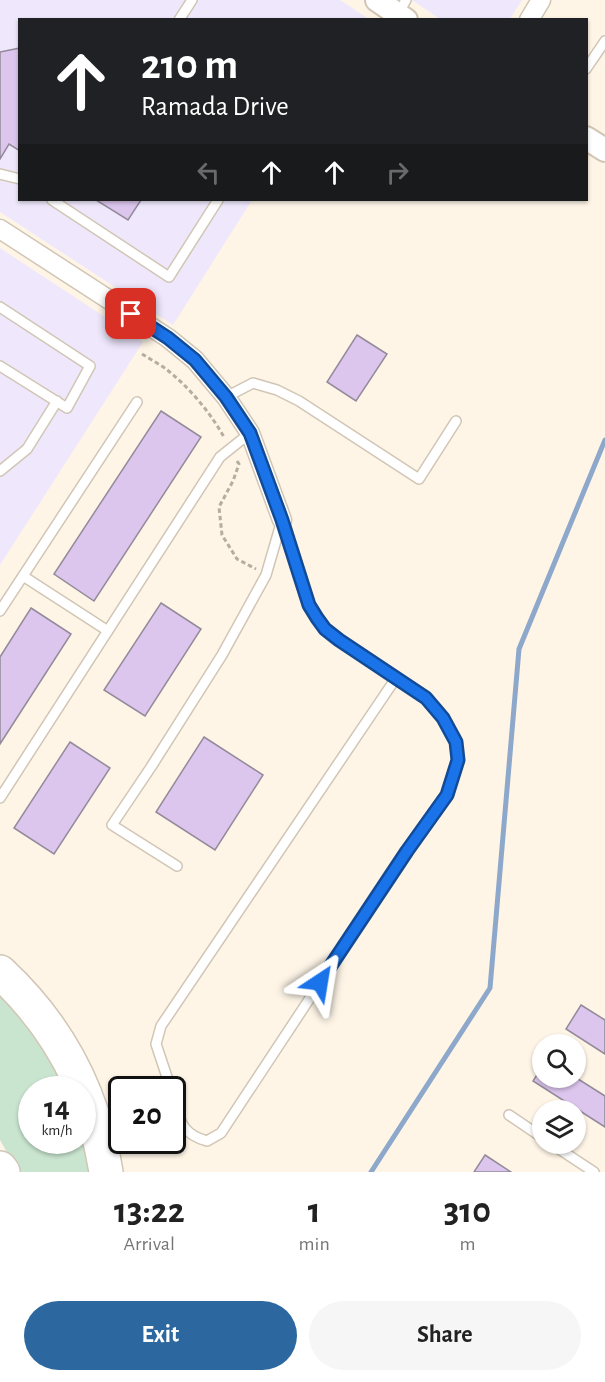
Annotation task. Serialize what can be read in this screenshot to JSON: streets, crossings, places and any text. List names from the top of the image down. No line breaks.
{"page":{"turn":["210 m","Ramada Drive"],"speed":"14 km/h","limit":"20","eta":["13:22","Arrival","1","min","310","m"],"buttons":["Exit","Share"]}}
